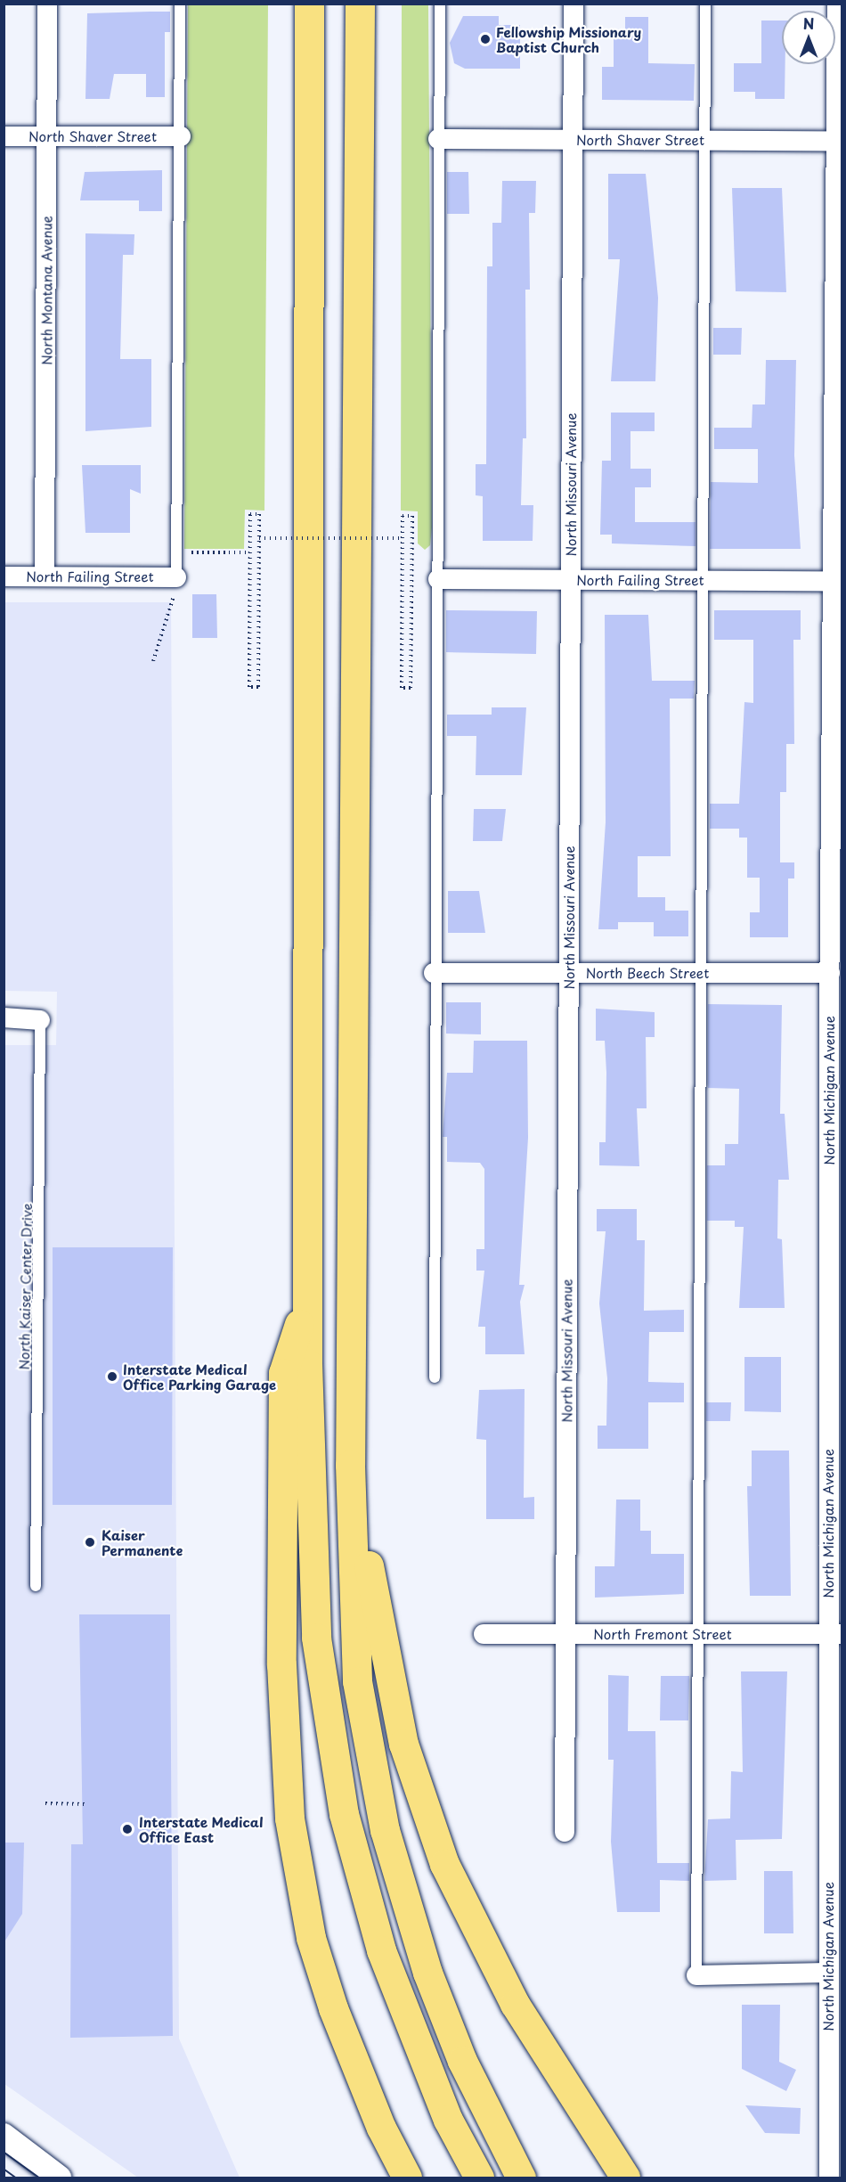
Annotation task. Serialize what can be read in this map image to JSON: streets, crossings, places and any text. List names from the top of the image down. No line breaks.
{"streets":{"street":["North Shaver Street","North Montana Avenue","North Missouri Avenue","North Failing Street","North Beech Street","North Michigan Avenue","North Fremont Street"],"lane":["North Kaiser Center Drive"]},"crossings":[["North Shaver Street","North Montana Avenue"],["North Shaver Street","North Missouri Avenue"],["North Shaver Street","North Michigan Avenue"],["North Montana Avenue","North Failing Street"],["North Missouri Avenue","North Failing Street"],["North Missouri Avenue","North Beech Street"],["North Missouri Avenue","North Fremont Street"],["North Failing Street","North Michigan Avenue"],["North Beech Street","North Michigan Avenue"],["North Michigan Avenue","North Fremont Street"]],"places":["Fellowship Missionary Baptist Church","Interstate Medical Office Parking Garage","Kaiser Permanente","Interstate Medical Office East"],"north":"top"}
